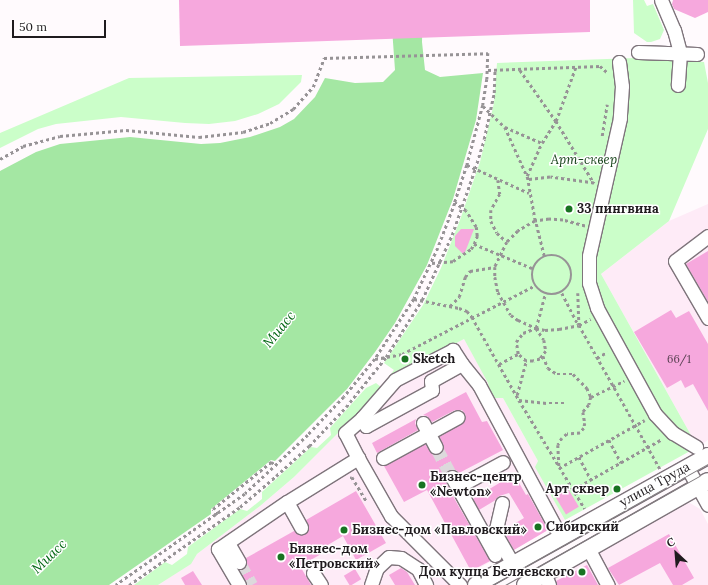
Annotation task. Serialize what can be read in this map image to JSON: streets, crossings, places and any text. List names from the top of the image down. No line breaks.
{"streets":{"main road":["улица Труда"]},"water":["Миасс"],"parks":["Арт-сквер"],"places":["33 пингвина","Sketch","Бизнес-центр «Newton»","Арт сквер","Сибирский","Бизнес-дом «Павловский»","Бизнес-дом «Петровский»","Дом купца Беляевского"],"house_numbers":["66/1"],"scale_bar":"50 m","north":"top left"}
